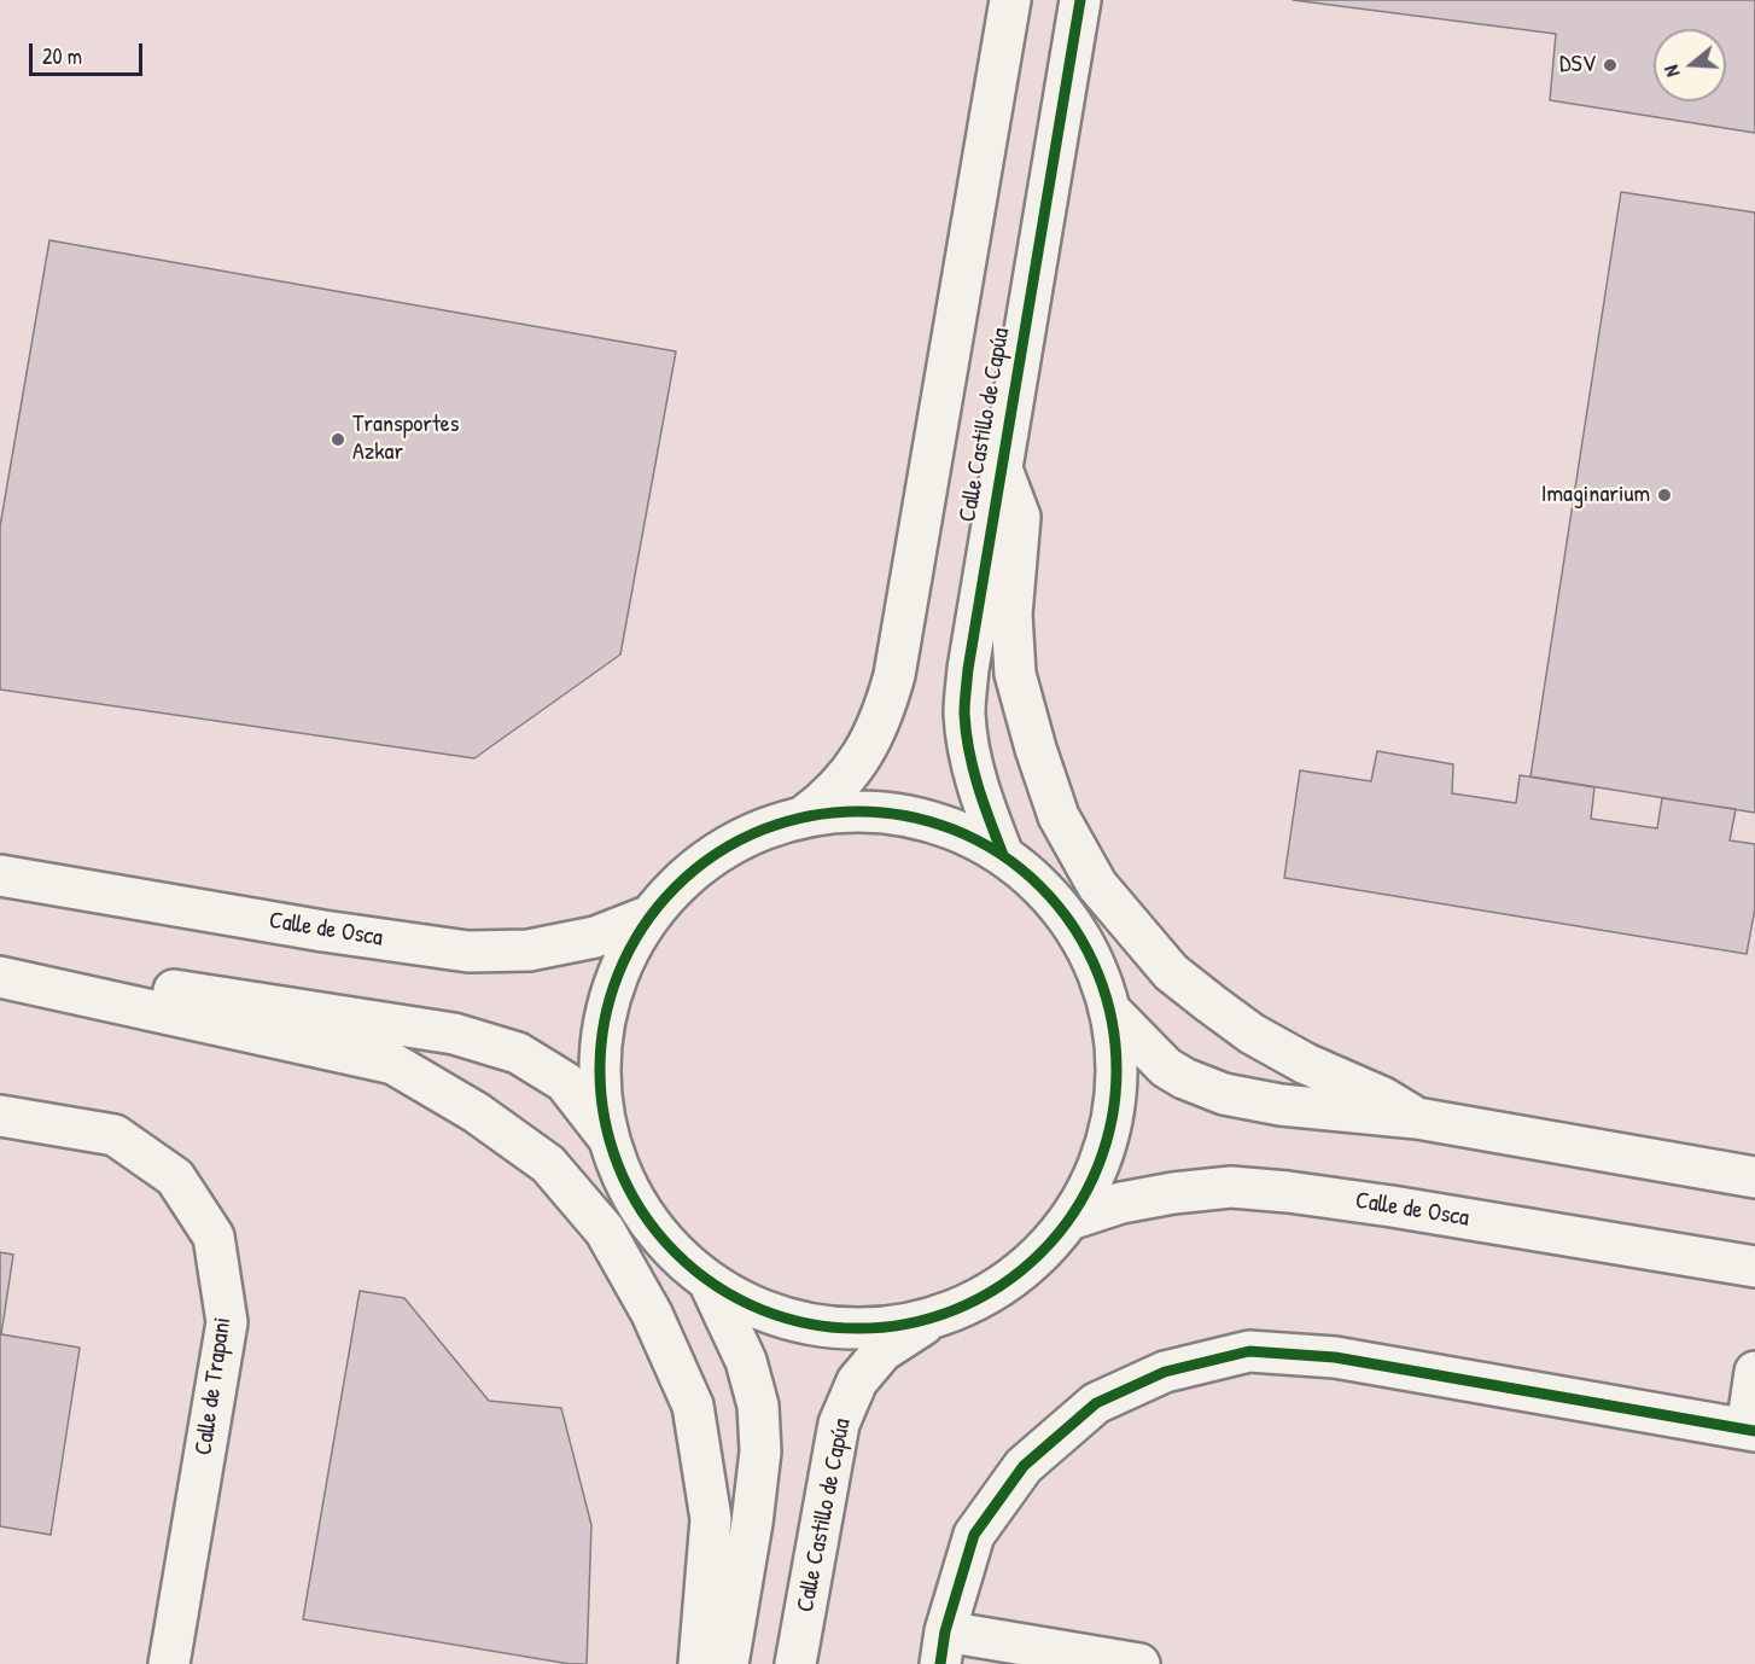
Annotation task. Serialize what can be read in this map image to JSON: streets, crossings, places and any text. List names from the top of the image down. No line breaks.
{"streets":{"street":["Calle Castillo de Capúa","Calle de Osca","Calle de Trapani"]},"places":["DSV","Transportes Azkar","Imaginarium"],"scale_bar":"20 m","north":"left"}
